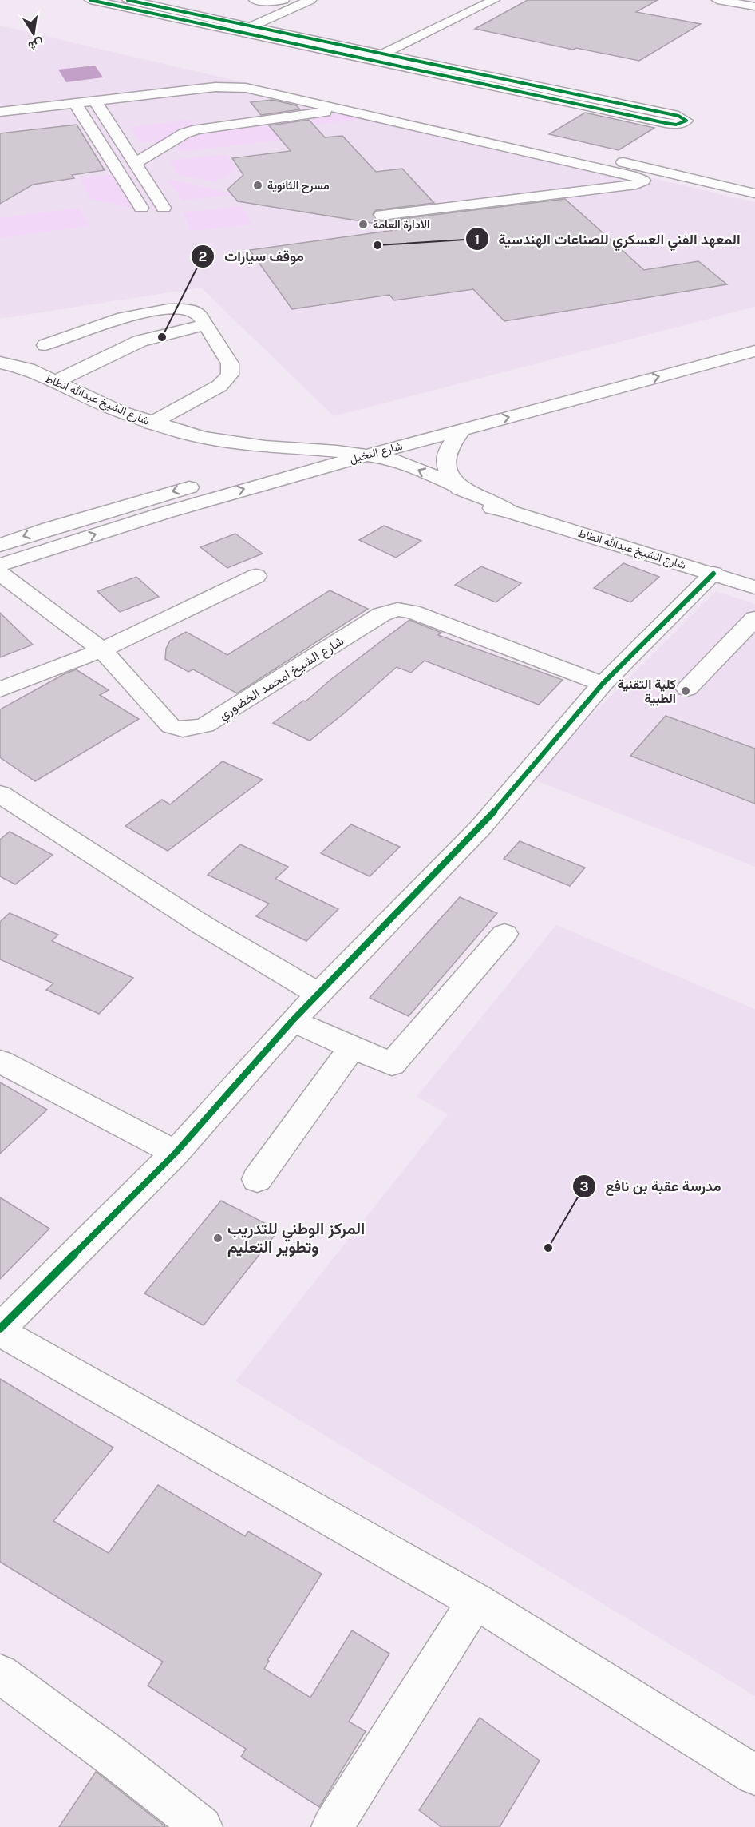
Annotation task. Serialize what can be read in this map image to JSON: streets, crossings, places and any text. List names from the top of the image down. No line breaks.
{"streets":{"street":["شارع الشيخ عبدالله انطاط","شارع النخيل","شارع الشيخ امحمد الخضوري"]},"crossings":[["شارع الشيخ عبدالله انطاط","شارع النخيل"]],"places":["مسرح الثانوية","الادارة العامة","المعهد الفني العسكري للصناعات الهندسية","موقف سيارات","كلية التقنية الطبية","المركز الوطني للتدريب وتطوير التعليم","مدرسة عقبة بن نافع"],"north":"bottom"}
